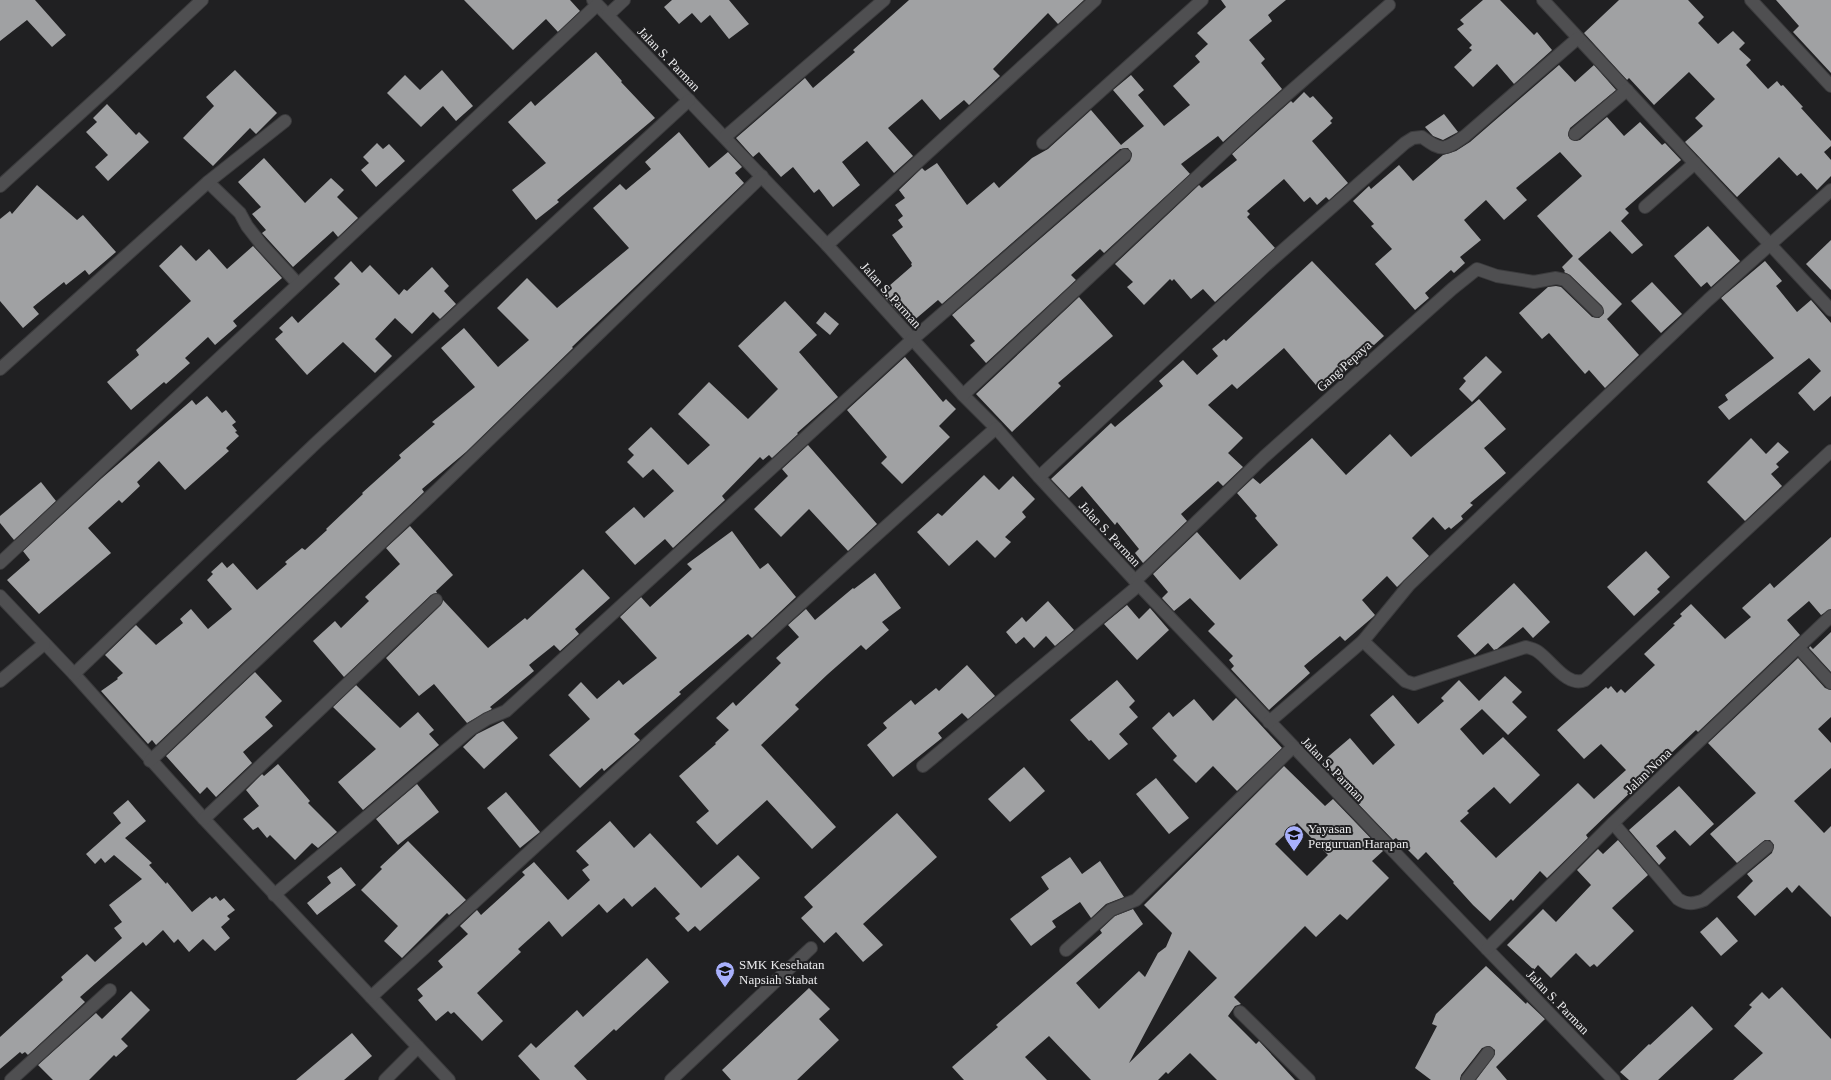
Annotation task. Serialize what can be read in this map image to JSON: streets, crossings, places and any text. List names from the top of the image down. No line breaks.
{"streets":{"street":["Jalan S. Parman","Gang Pepaya","Jalan Nona"]},"crossings":[["Jalan S. Parman","Gang Pepaya"],["Jalan S. Parman","Jalan Nona"]],"places":{"school or university":["Yayasan Perguruan Harapan","SMK Kesehatan Napsiah Stabat"]}}
